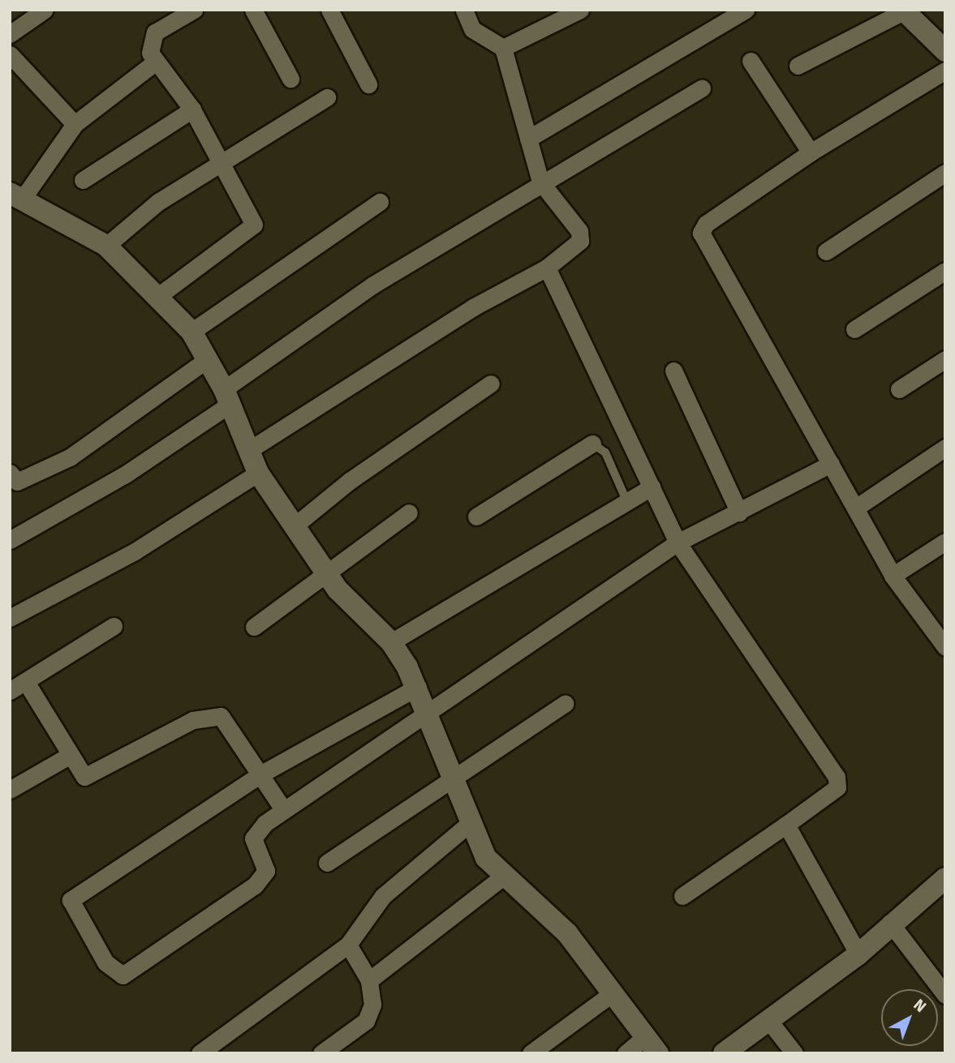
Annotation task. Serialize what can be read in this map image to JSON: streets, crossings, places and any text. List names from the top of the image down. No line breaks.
{"north":"top right"}
